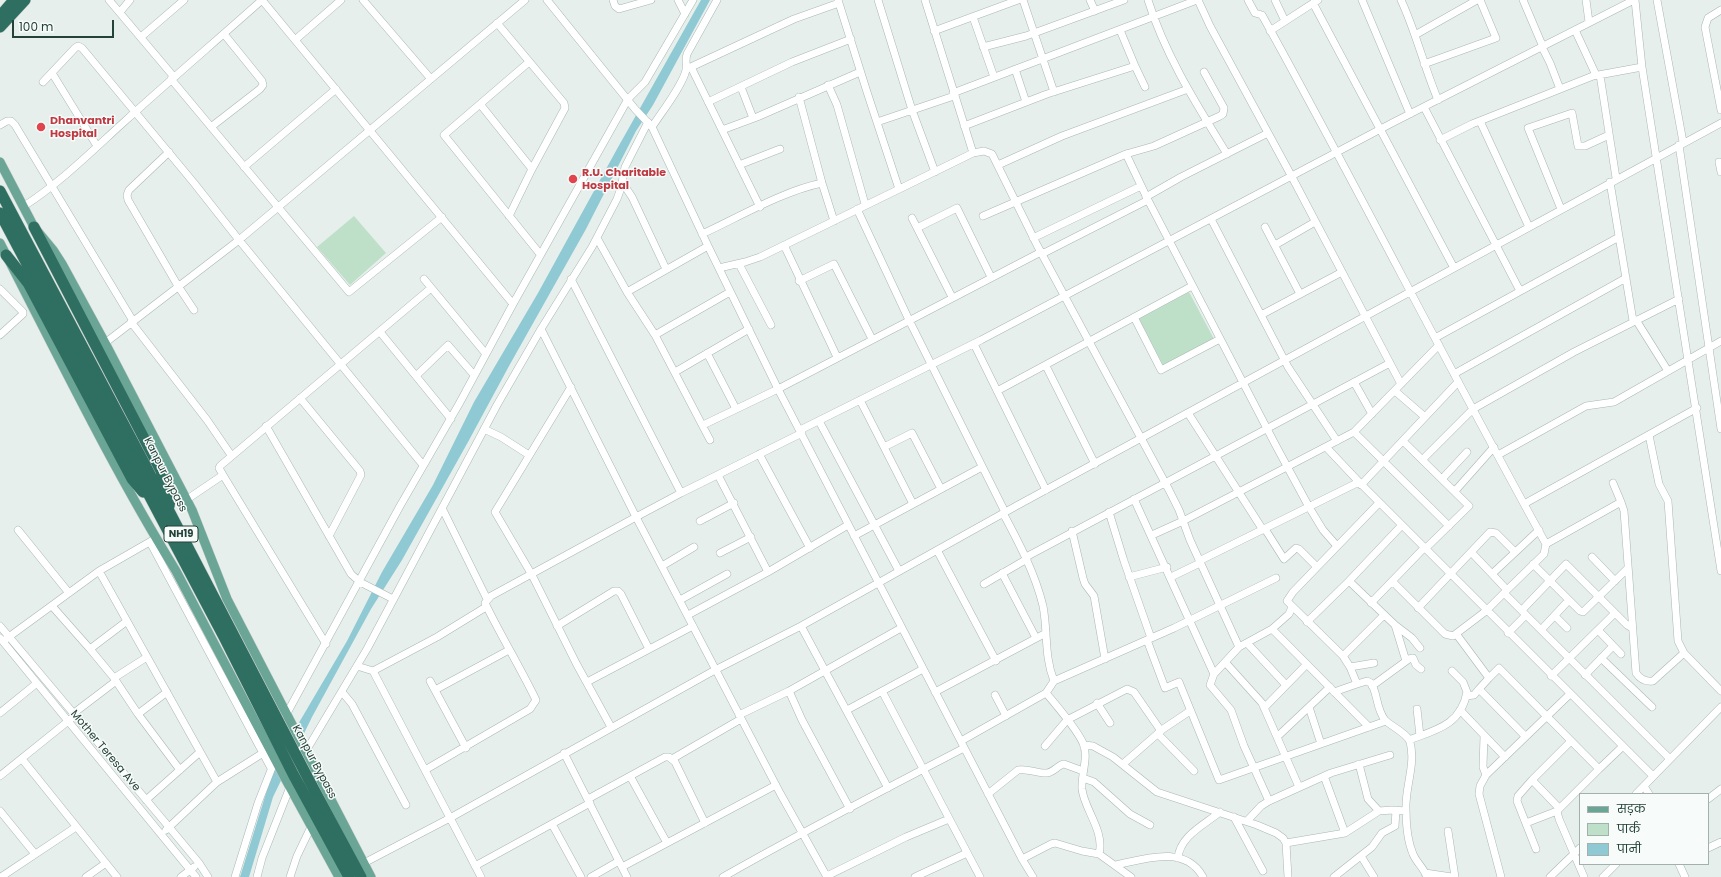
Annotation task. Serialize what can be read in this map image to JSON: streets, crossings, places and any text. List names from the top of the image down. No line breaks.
{"streets":{"highway":["Kanpur Bypass","NH19"],"street":["Mother Teresa Ave"]},"places":["Dhanvantri Hospital","R.U. Charitable Hospital"],"legend":["सड़क","पार्क","पानी"],"scale_bar":"100 m"}
